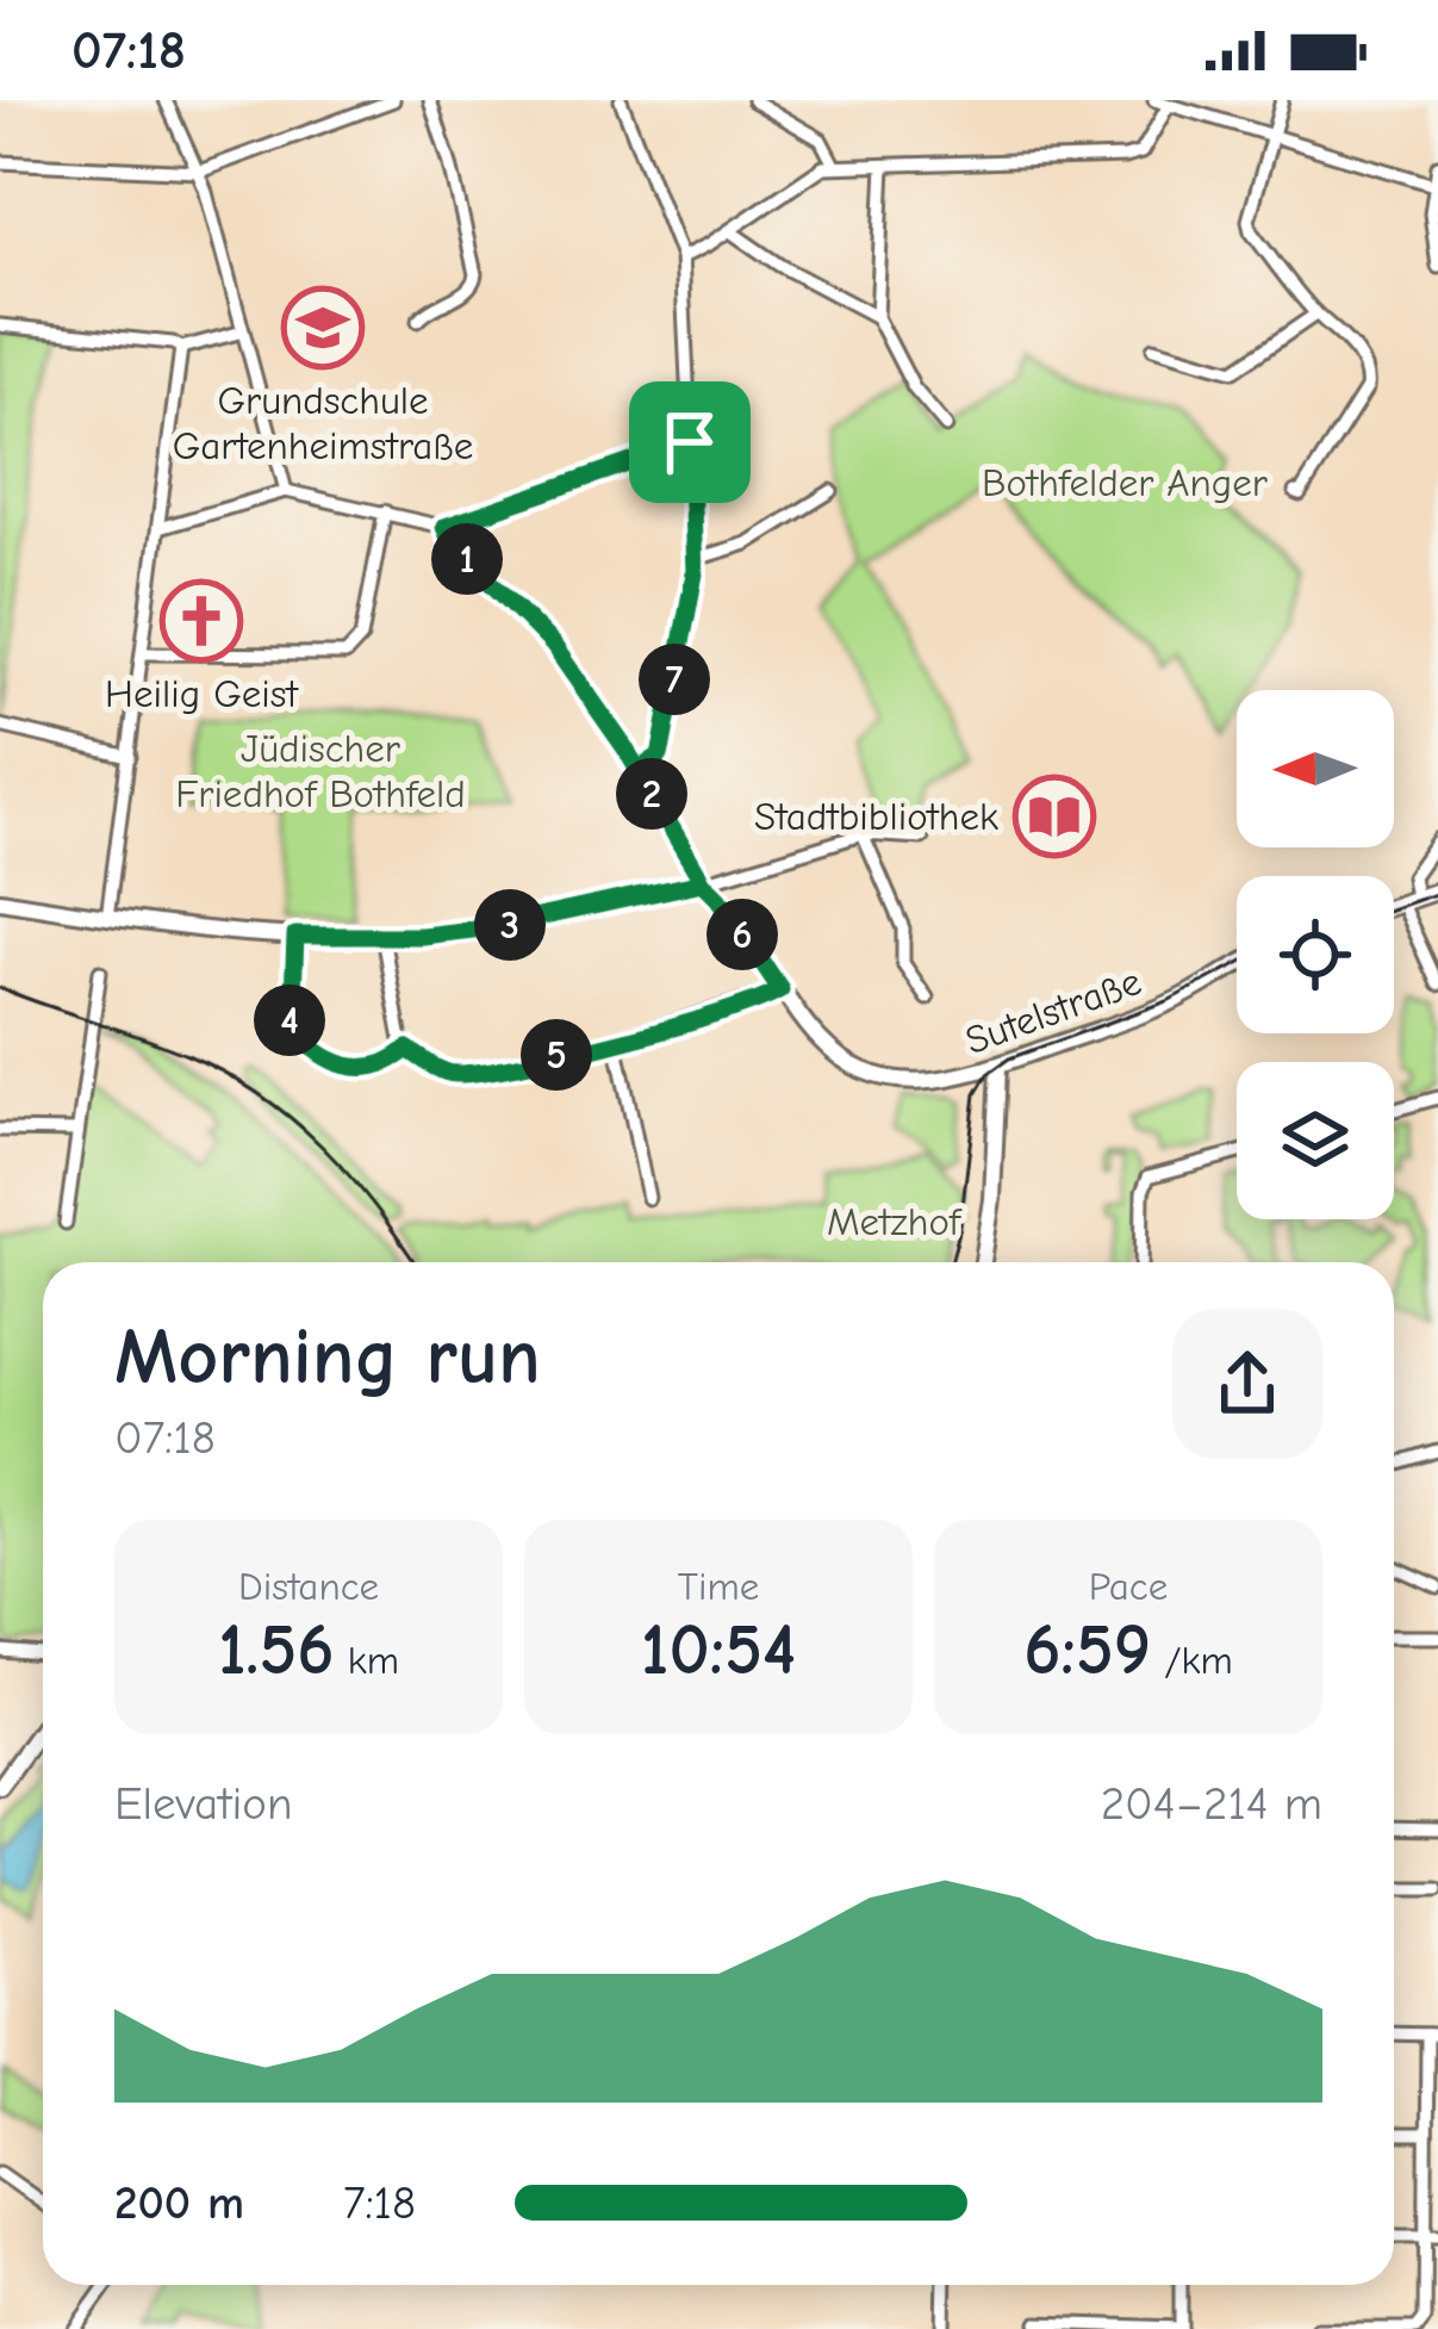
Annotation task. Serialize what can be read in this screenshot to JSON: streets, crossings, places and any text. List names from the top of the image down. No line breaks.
{"streets":{"main road":["Sutelstraße"]},"parks":["Bothfelder Anger","Jüdischer Friedhof Bothfeld","Metzhof"],"places":{"school or university":["Grundschule Gartenheimstraße"],"church":["Heilig Geist"],"library":["Stadtbibliothek"]},"north":"left","page":{"status":"07:18","pins":["1","7","2","3","6","4","5"],"heading":["Morning run","07:18"],"stats":[["Distance","1.56 km"],["Time","10:54"],["Pace","6:59 /km"]],"chart":["Elevation","204–214 m"],"list":[{"name":"200 m","note":"7:18"}]}}
